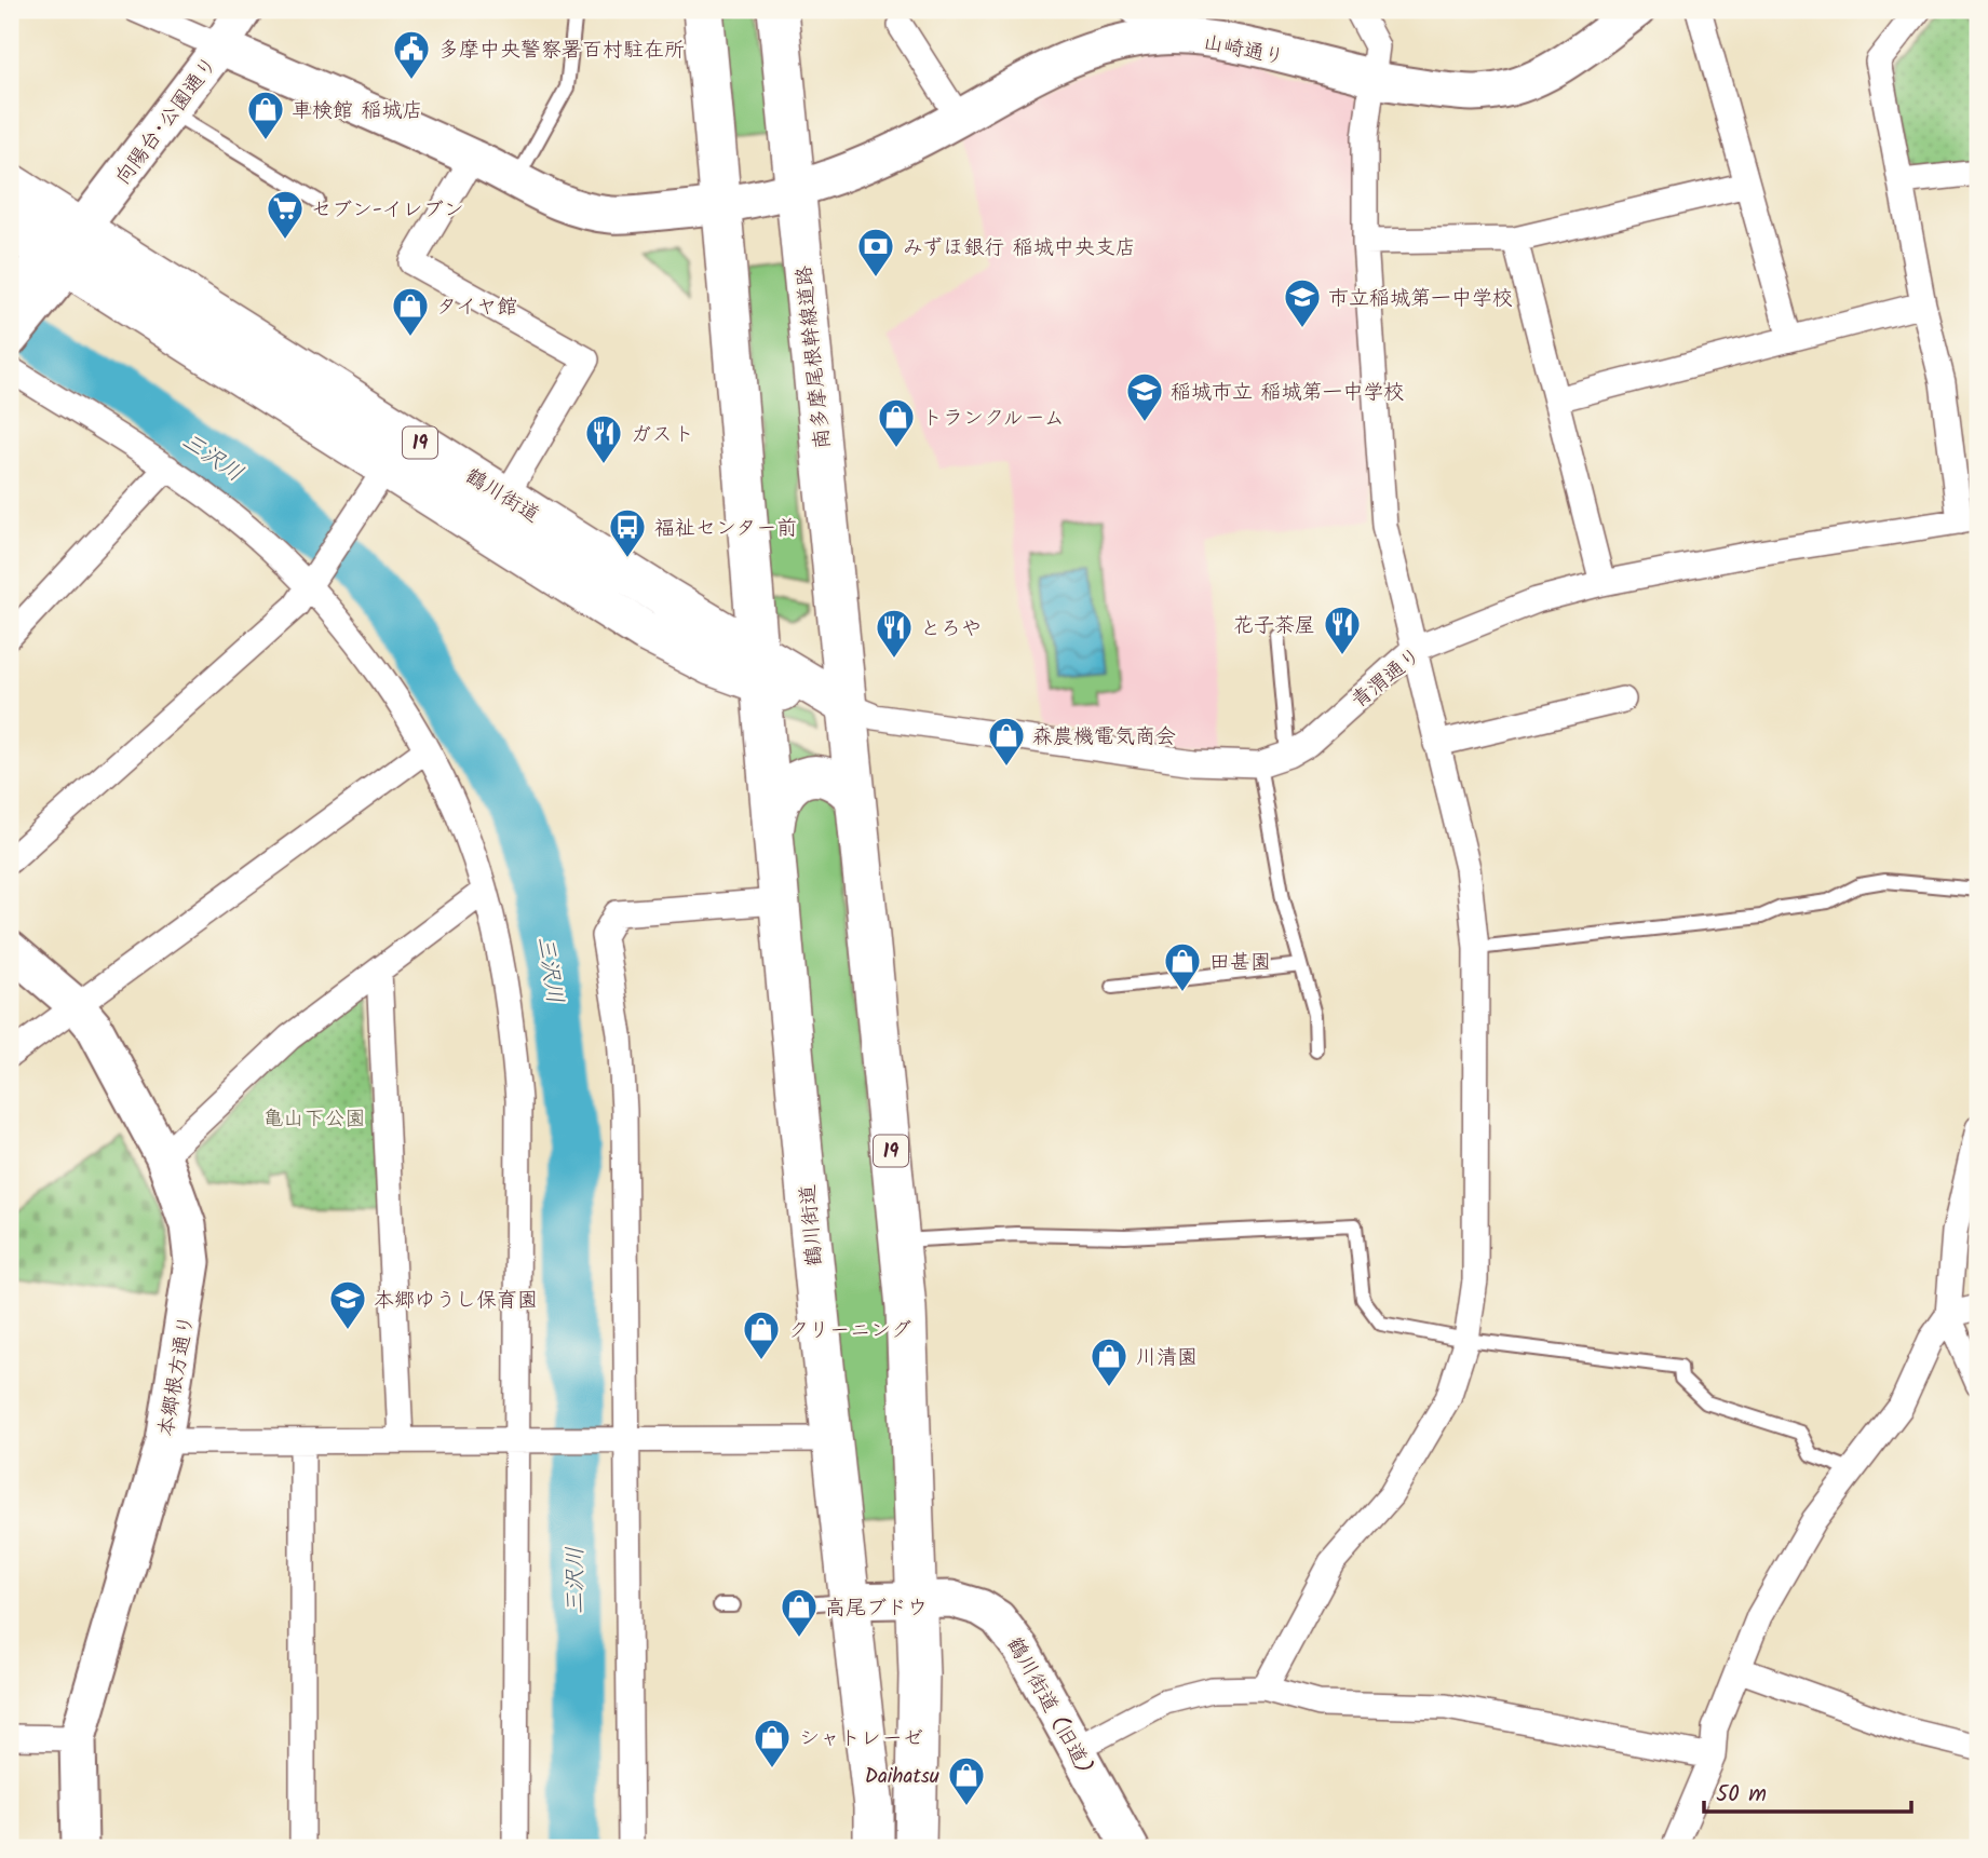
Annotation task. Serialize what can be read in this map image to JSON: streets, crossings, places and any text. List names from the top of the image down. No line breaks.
{"streets":{"main road":["南多摩尾根幹線道路","19","鶴川街道"],"street":["山崎通り","向陽台･公園通り","青渭通り","本郷根方通り","鶴川街道 (旧道)"]},"crossings":[["山崎通り","向陽台･公園通り"],["山崎通り","南多摩尾根幹線道路"],["向陽台･公園通り","鶴川街道"],["南多摩尾根幹線道路","19"],["南多摩尾根幹線道路","鶴川街道"],["南多摩尾根幹線道路","青渭通り"],["19","鶴川街道"],["19","青渭通り"],["19","鶴川街道 (旧道)"],["鶴川街道","青渭通り"],["鶴川街道","鶴川街道 (旧道)"]],"water":["三沢川"],"parks":["亀山下公園"],"places":{"public building":["多摩中央警察署百村駐在所"],"shop":["車検館 稲城店","タイヤ館","トランクルーム","森農機電気商会","田甚園","クリーニング","川清園","高尾ブドウ","シャトレーゼ","Daihatsu"],"supermarket":["セブン-イレブン"],"bank":["みずほ銀行 稲城中央支店"],"school or university":["市立稲城第一中学校","稲城市立 稲城第一中学校","本郷ゆうし保育園"],"restaurant":["ガスト","花子茶屋","とろや"],"bus stop":["福祉センター前"]},"scale_bar":"50 m"}
